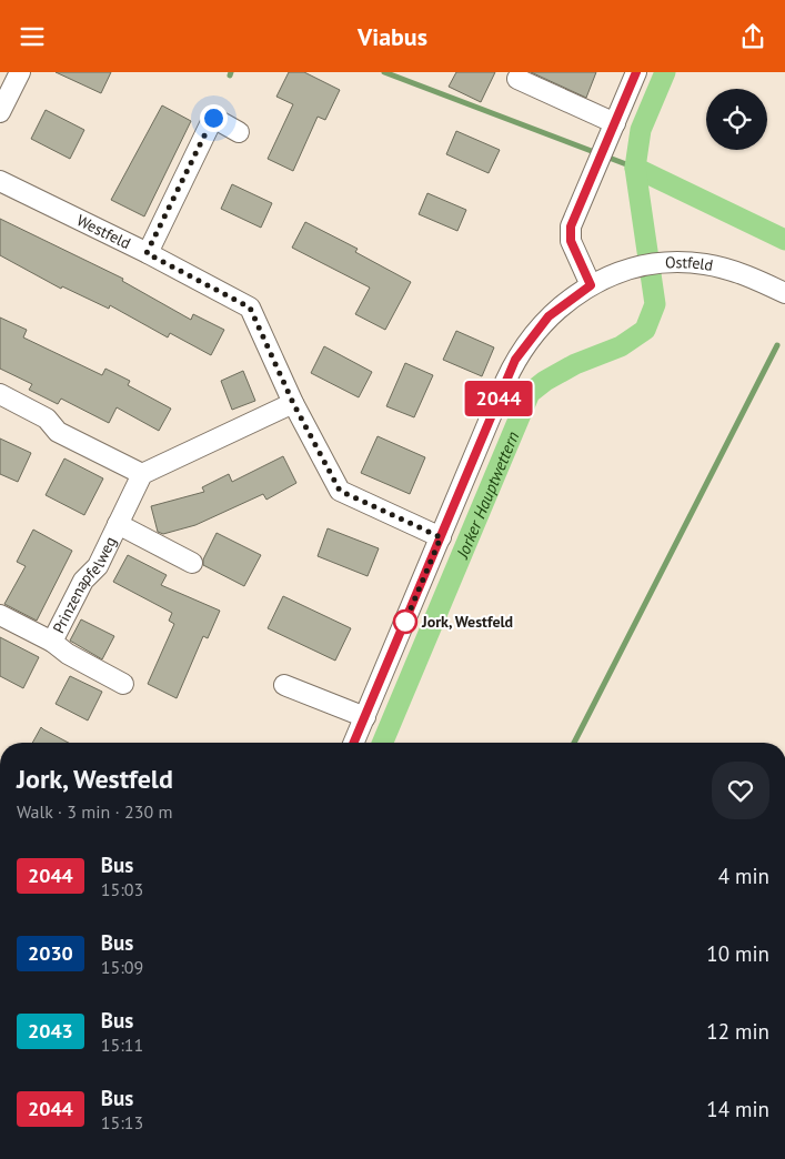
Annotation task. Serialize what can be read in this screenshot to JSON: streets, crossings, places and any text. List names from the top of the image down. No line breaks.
{"streets":{"street":["Westfeld","Ostfeld","Prinzenapfelweg"]},"crossings":[["Westfeld","Ostfeld"]],"water":["Jorker Hauptwettern"],"places":["Jork, Westfeld"],"lines":["bus line 2044"],"page":{"header":"Viabus","on_map":"2044","heading":["Jork, Westfeld","Walk · 3 min · 230 m"],"list":[{"mark":"2044","name":"Bus","note":"15:03","value":"4 min"},{"mark":"2030","name":"Bus","note":"15:09","value":"10 min"},{"mark":"2043","name":"Bus","note":"15:11","value":"12 min"},{"mark":"2044","name":"Bus","note":"15:13","value":"14 min"}]}}
